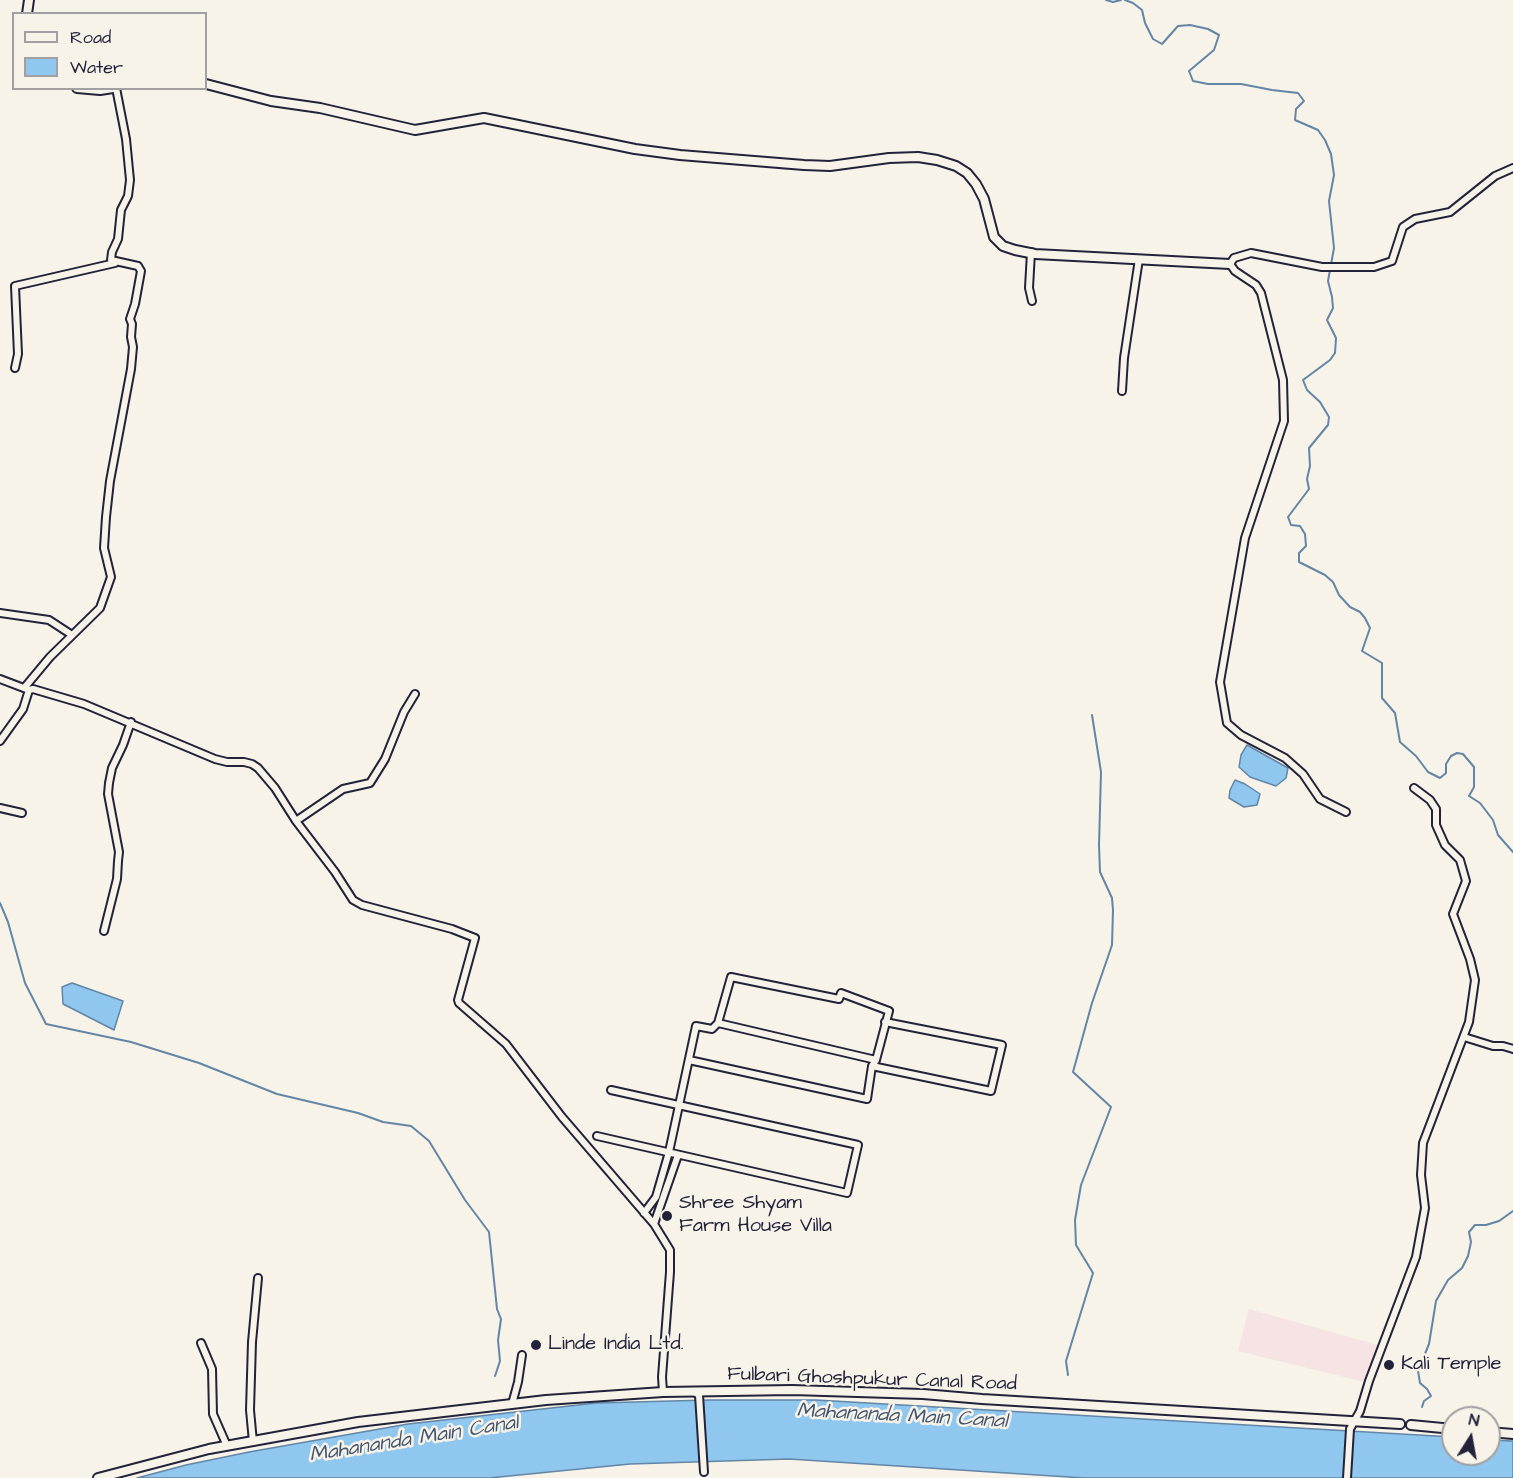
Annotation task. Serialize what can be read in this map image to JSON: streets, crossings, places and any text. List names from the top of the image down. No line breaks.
{"streets":{"street":["Fulbari Ghoshpukur Canal Road"]},"water":["Mahananda Main Canal"],"places":["Shree Shyam Farm House Villa","Linde India Ltd.","Kali Temple"],"legend":["Road","Water"],"north":"top"}
